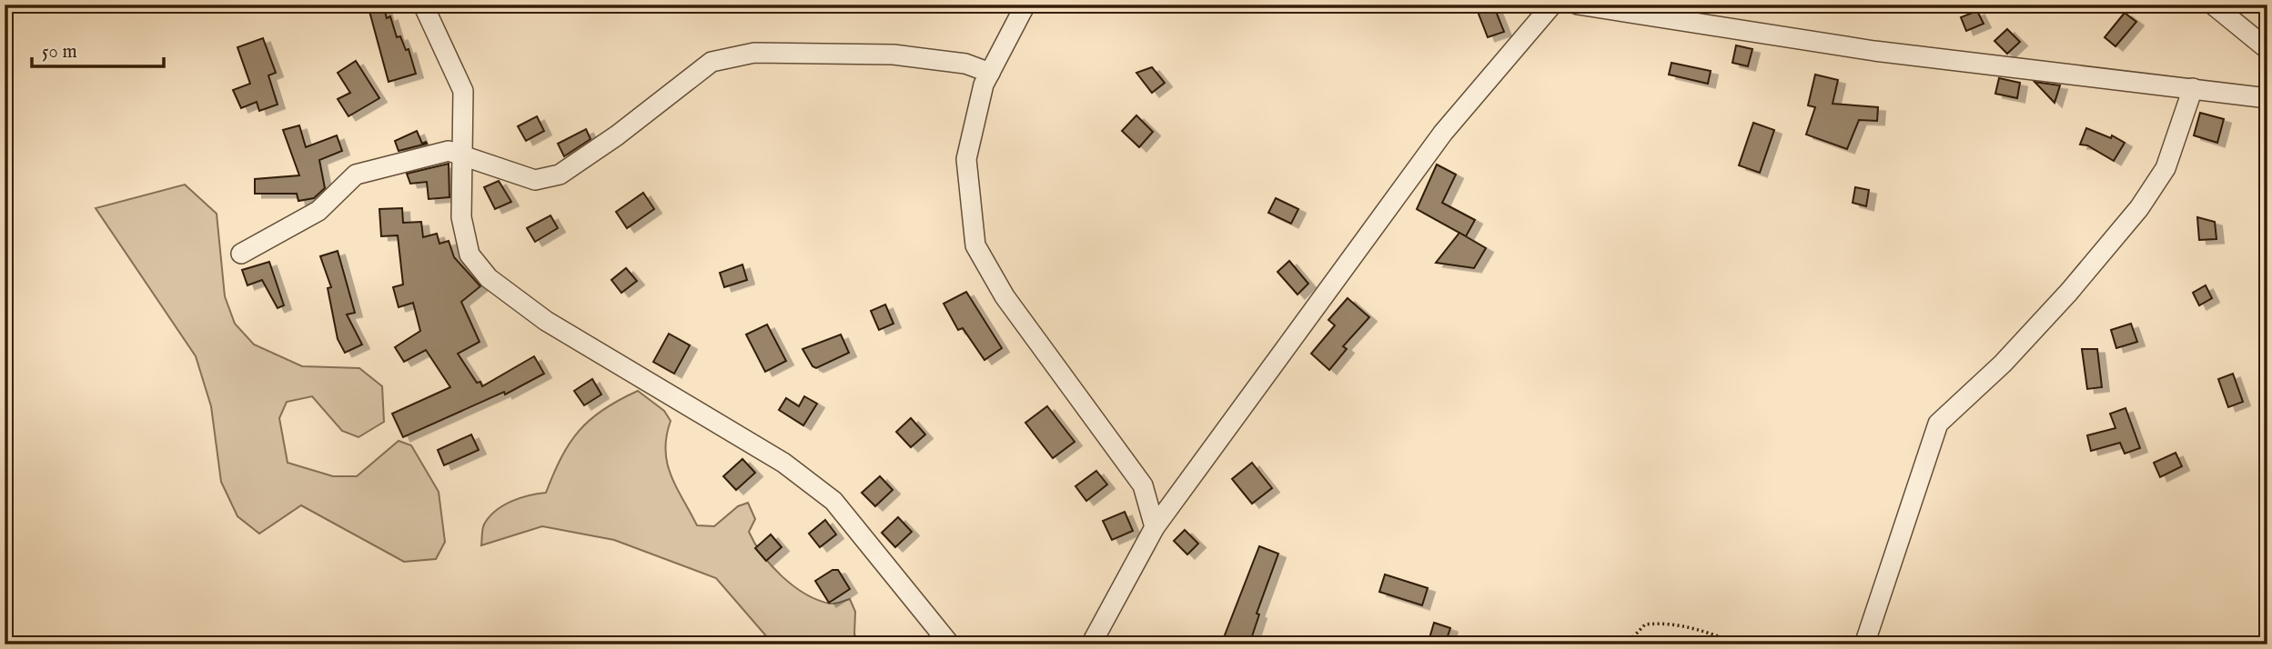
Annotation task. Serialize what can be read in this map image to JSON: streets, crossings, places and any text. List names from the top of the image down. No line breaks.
{"scale_bar":"50 m"}
